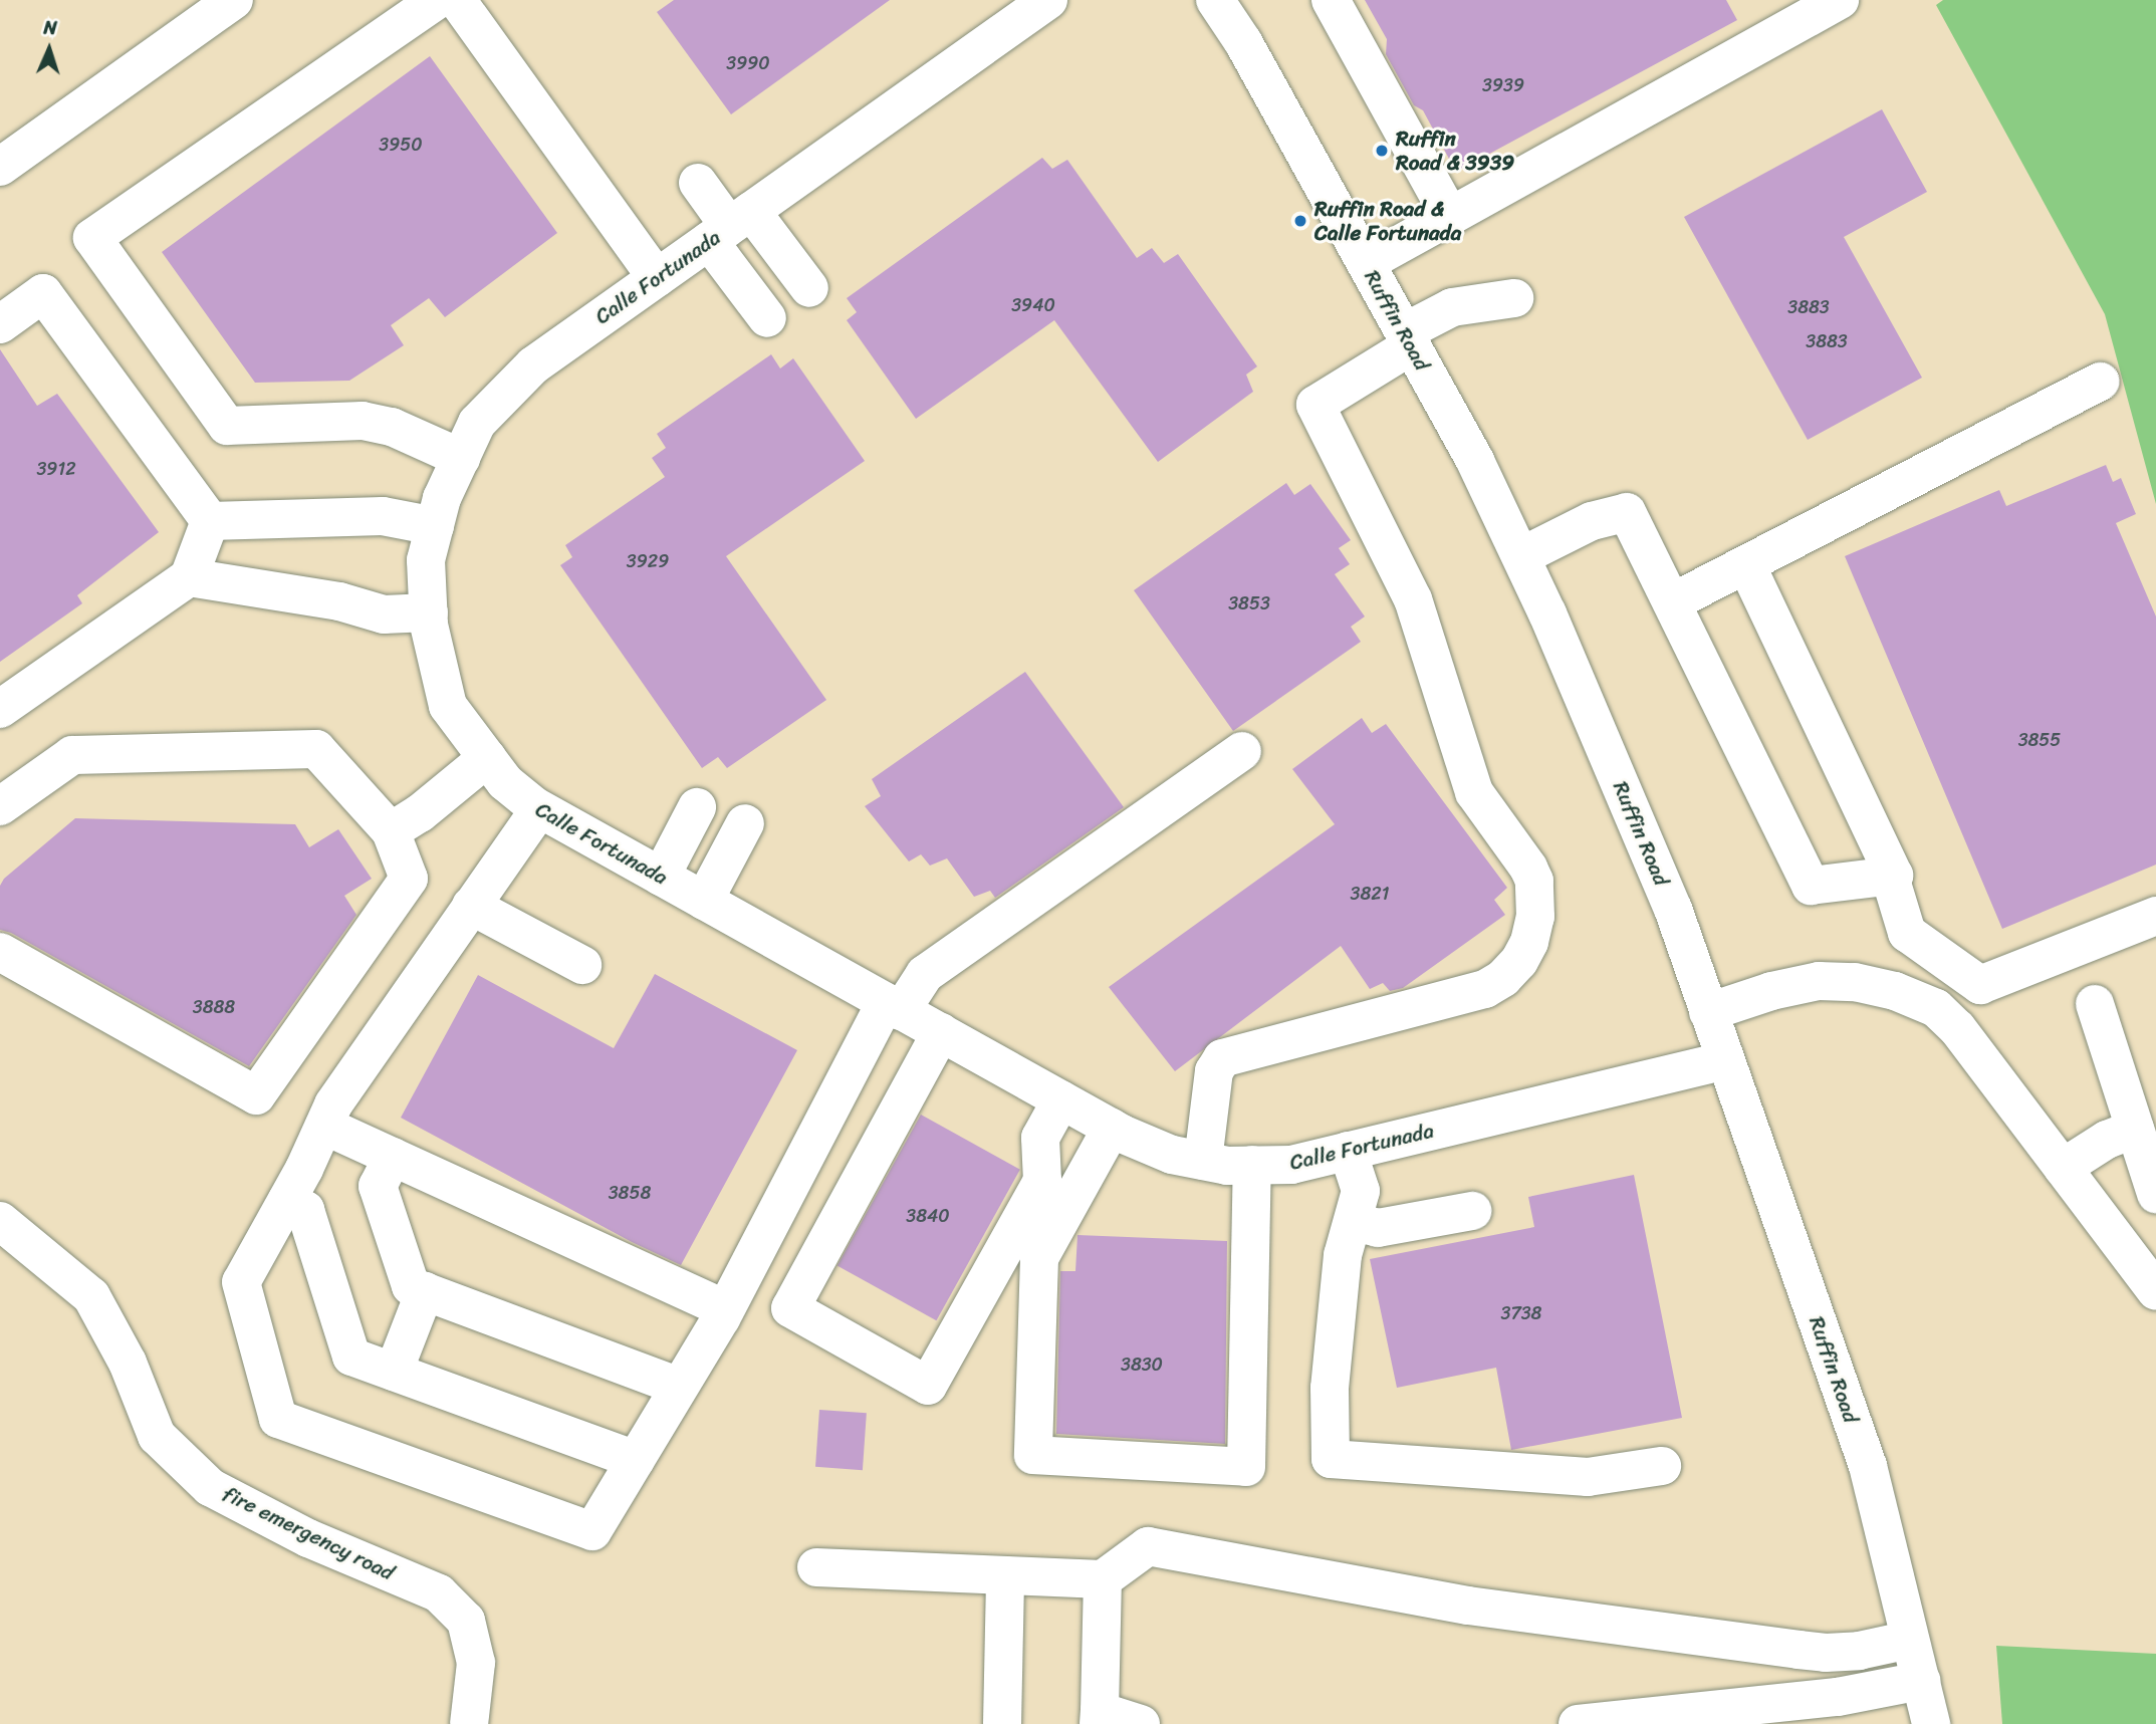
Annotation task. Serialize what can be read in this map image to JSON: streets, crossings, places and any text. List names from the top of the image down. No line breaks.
{"streets":{"street":["Calle Fortunada","Ruffin Road","fire emergency road"]},"crossings":[["Calle Fortunada","Ruffin Road"]],"places":["Ruffin Road & 3939","Ruffin Road & Calle Fortunada"],"house_numbers":["3990","3939","3950","3940","3883","3883","3912","3929","3853","3855","3821","3888","3858","3840","3738","3830"],"north":"top"}
